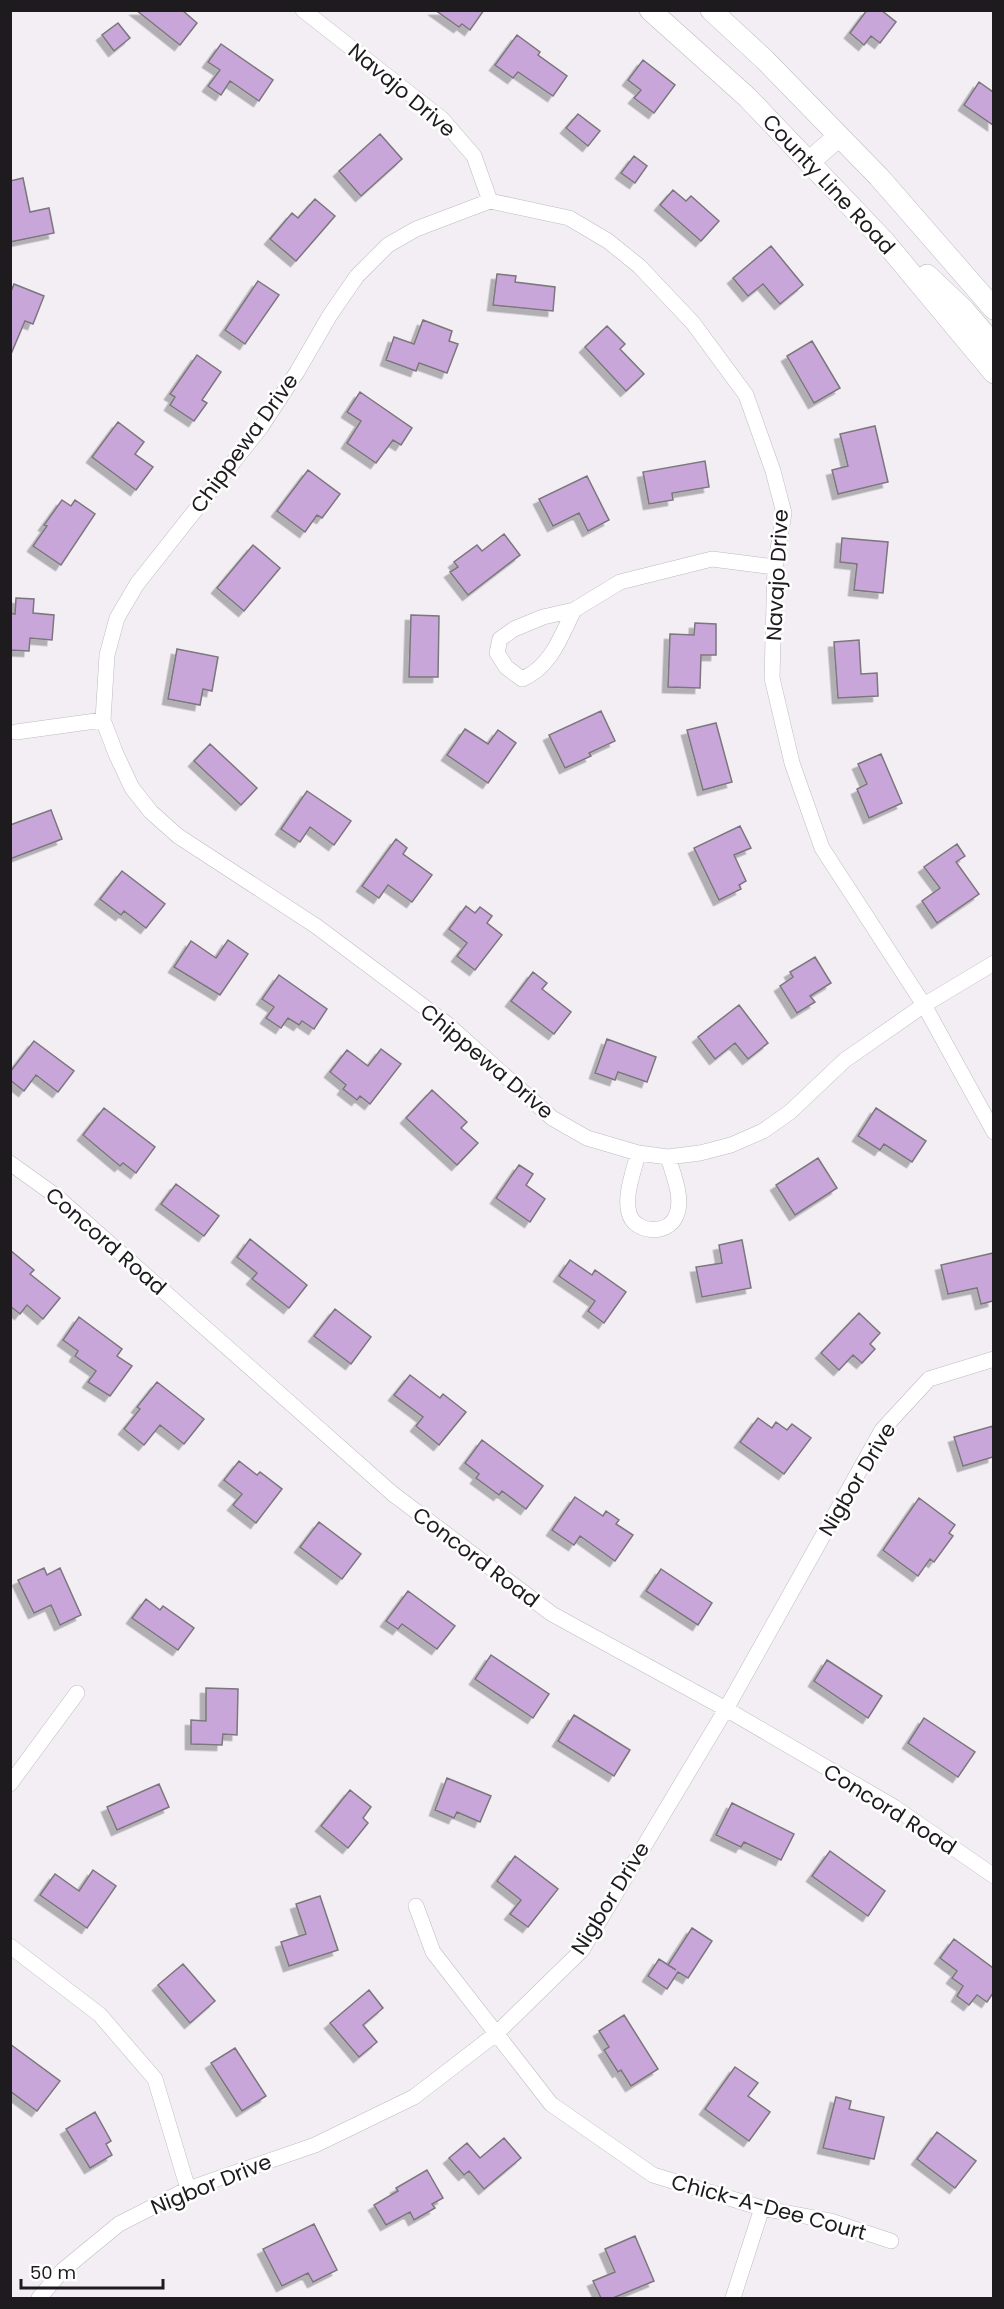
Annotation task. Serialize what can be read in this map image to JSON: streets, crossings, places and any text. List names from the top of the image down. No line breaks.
{"streets":{"main road":["County Line Road"],"street":["Navajo Drive","Chippewa Drive","Concord Road","Nigbor Drive","Chick-A-Dee Court"]},"crossings":[["Navajo Drive","Chippewa Drive"],["Concord Road","Nigbor Drive"],["Nigbor Drive","Chick-A-Dee Court"]],"scale_bar":"50 m"}
